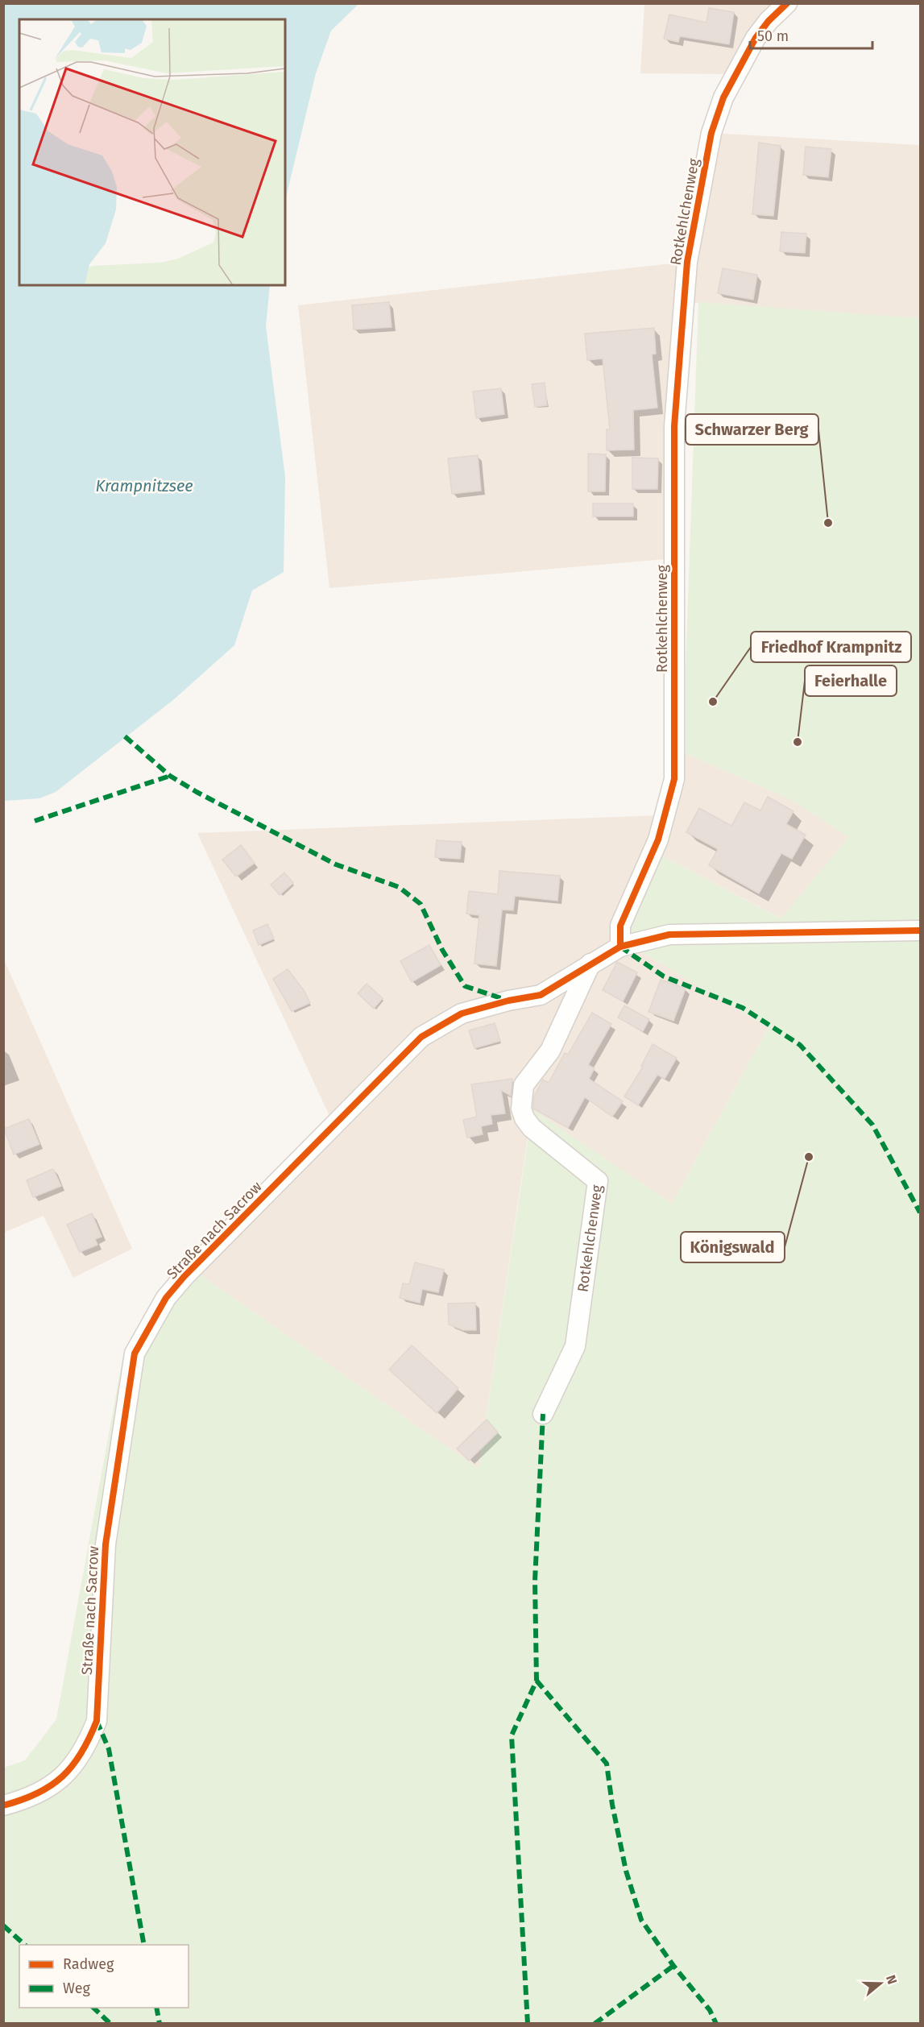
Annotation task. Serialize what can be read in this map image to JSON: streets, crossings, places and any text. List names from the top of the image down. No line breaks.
{"streets":{"street":["Rotkehlchenweg","Straße nach Sacrow"]},"crossings":[["Rotkehlchenweg","Straße nach Sacrow"]],"water":["Krampnitzsee"],"places":["Schwarzer Berg","Friedhof Krampnitz","Feierhalle","Königswald"],"legend":["Radweg","Weg"],"scale_bar":"50 m","north":"right"}
